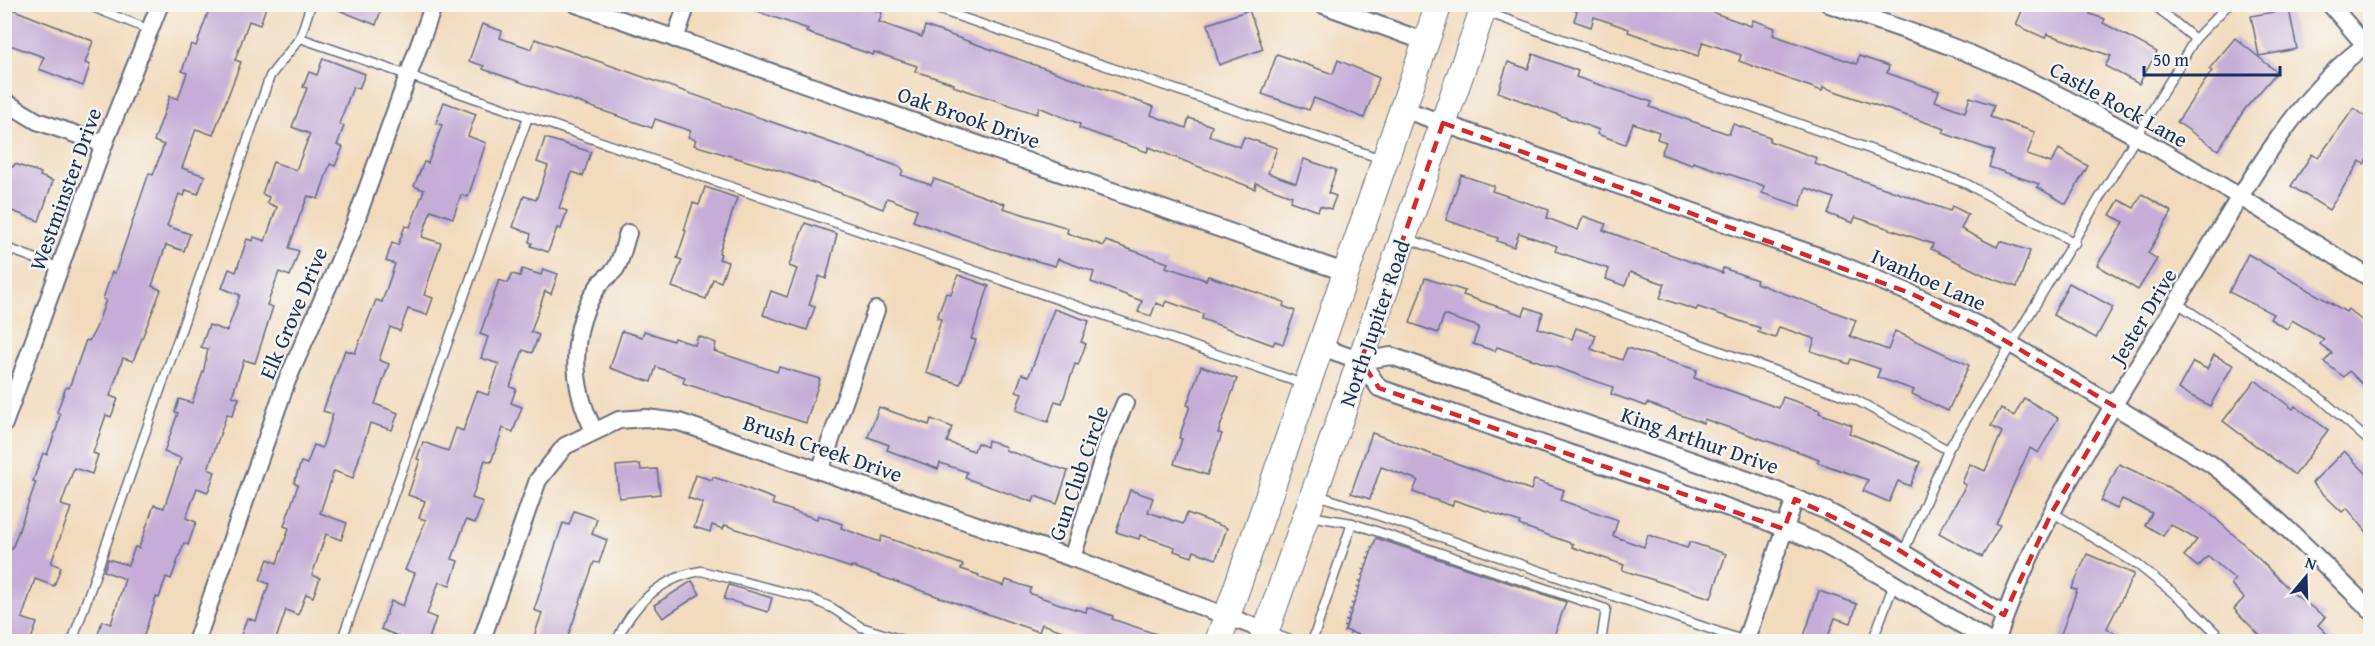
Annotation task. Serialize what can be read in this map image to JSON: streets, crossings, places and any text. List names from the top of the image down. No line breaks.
{"streets":{"main road":["North Jupiter Road"],"street":["Castle Rock Lane","Oak Brook Drive","Westminster Drive","Ivanhoe Lane","Elk Grove Drive","Jester Drive","King Arthur Drive","Brush Creek Drive","Gun Club Circle"]},"crossings":[["Castle Rock Lane","Jester Drive"],["Oak Brook Drive","North Jupiter Road"],["Ivanhoe Lane","Jester Drive"],["Ivanhoe Lane","North Jupiter Road"],["Jester Drive","King Arthur Drive"],["North Jupiter Road","King Arthur Drive"],["North Jupiter Road","Brush Creek Drive"],["Brush Creek Drive","Gun Club Circle"]],"scale_bar":"50 m","north":"top"}
